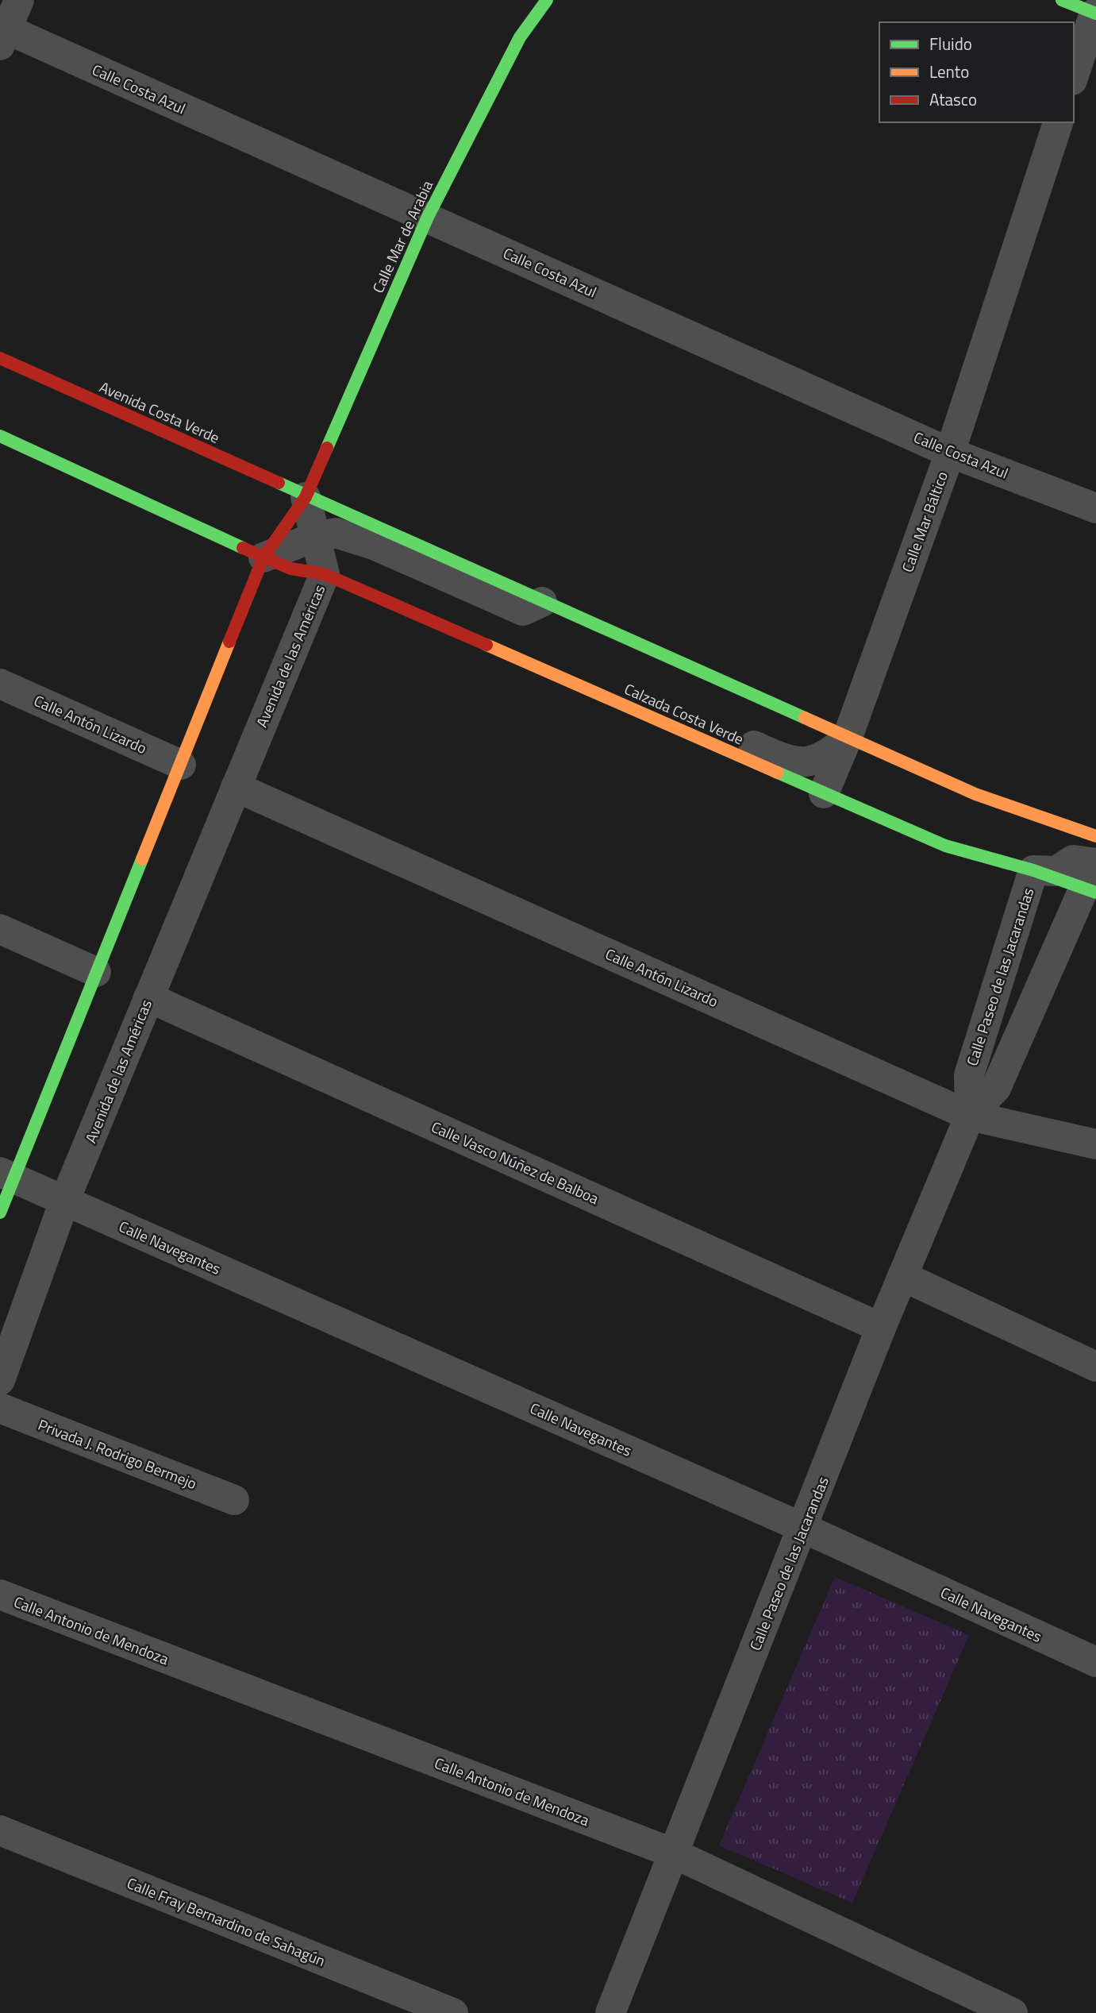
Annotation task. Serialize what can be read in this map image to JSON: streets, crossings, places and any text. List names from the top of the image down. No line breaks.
{"streets":{"main road":["Calle Mar de Arabia","Avenida Costa Verde","Calzada Costa Verde"],"street":["Calle Costa Azul","Calle Mar Báltico","Avenida de las Américas","Calle Antón Lizardo","Calle Paseo de las Jacarandas","Calle Vasco Núñez de Balboa","Calle Navegantes","Privada J. Rodrigo Bermejo","Calle Antonio de Mendoza","Calle Fray Bernardino de Sahagún"]},"crossings":[["Calle Costa Azul","Calle Mar de Arabia"],["Calle Costa Azul","Calle Mar Báltico"],["Calle Mar de Arabia","Avenida Costa Verde"],["Calle Mar de Arabia","Avenida de las Américas"],["Avenida Costa Verde","Avenida de las Américas"],["Calle Mar Báltico","Calzada Costa Verde"],["Avenida de las Américas","Calzada Costa Verde"],["Avenida de las Américas","Calle Antón Lizardo"],["Avenida de las Américas","Calle Vasco Núñez de Balboa"],["Avenida de las Américas","Calle Navegantes"],["Calzada Costa Verde","Calle Paseo de las Jacarandas"],["Calle Antón Lizardo","Calle Paseo de las Jacarandas"],["Calle Paseo de las Jacarandas","Calle Vasco Núñez de Balboa"],["Calle Paseo de las Jacarandas","Calle Navegantes"],["Calle Paseo de las Jacarandas","Calle Antonio de Mendoza"]],"legend":["Fluido","Lento","Atasco"]}
